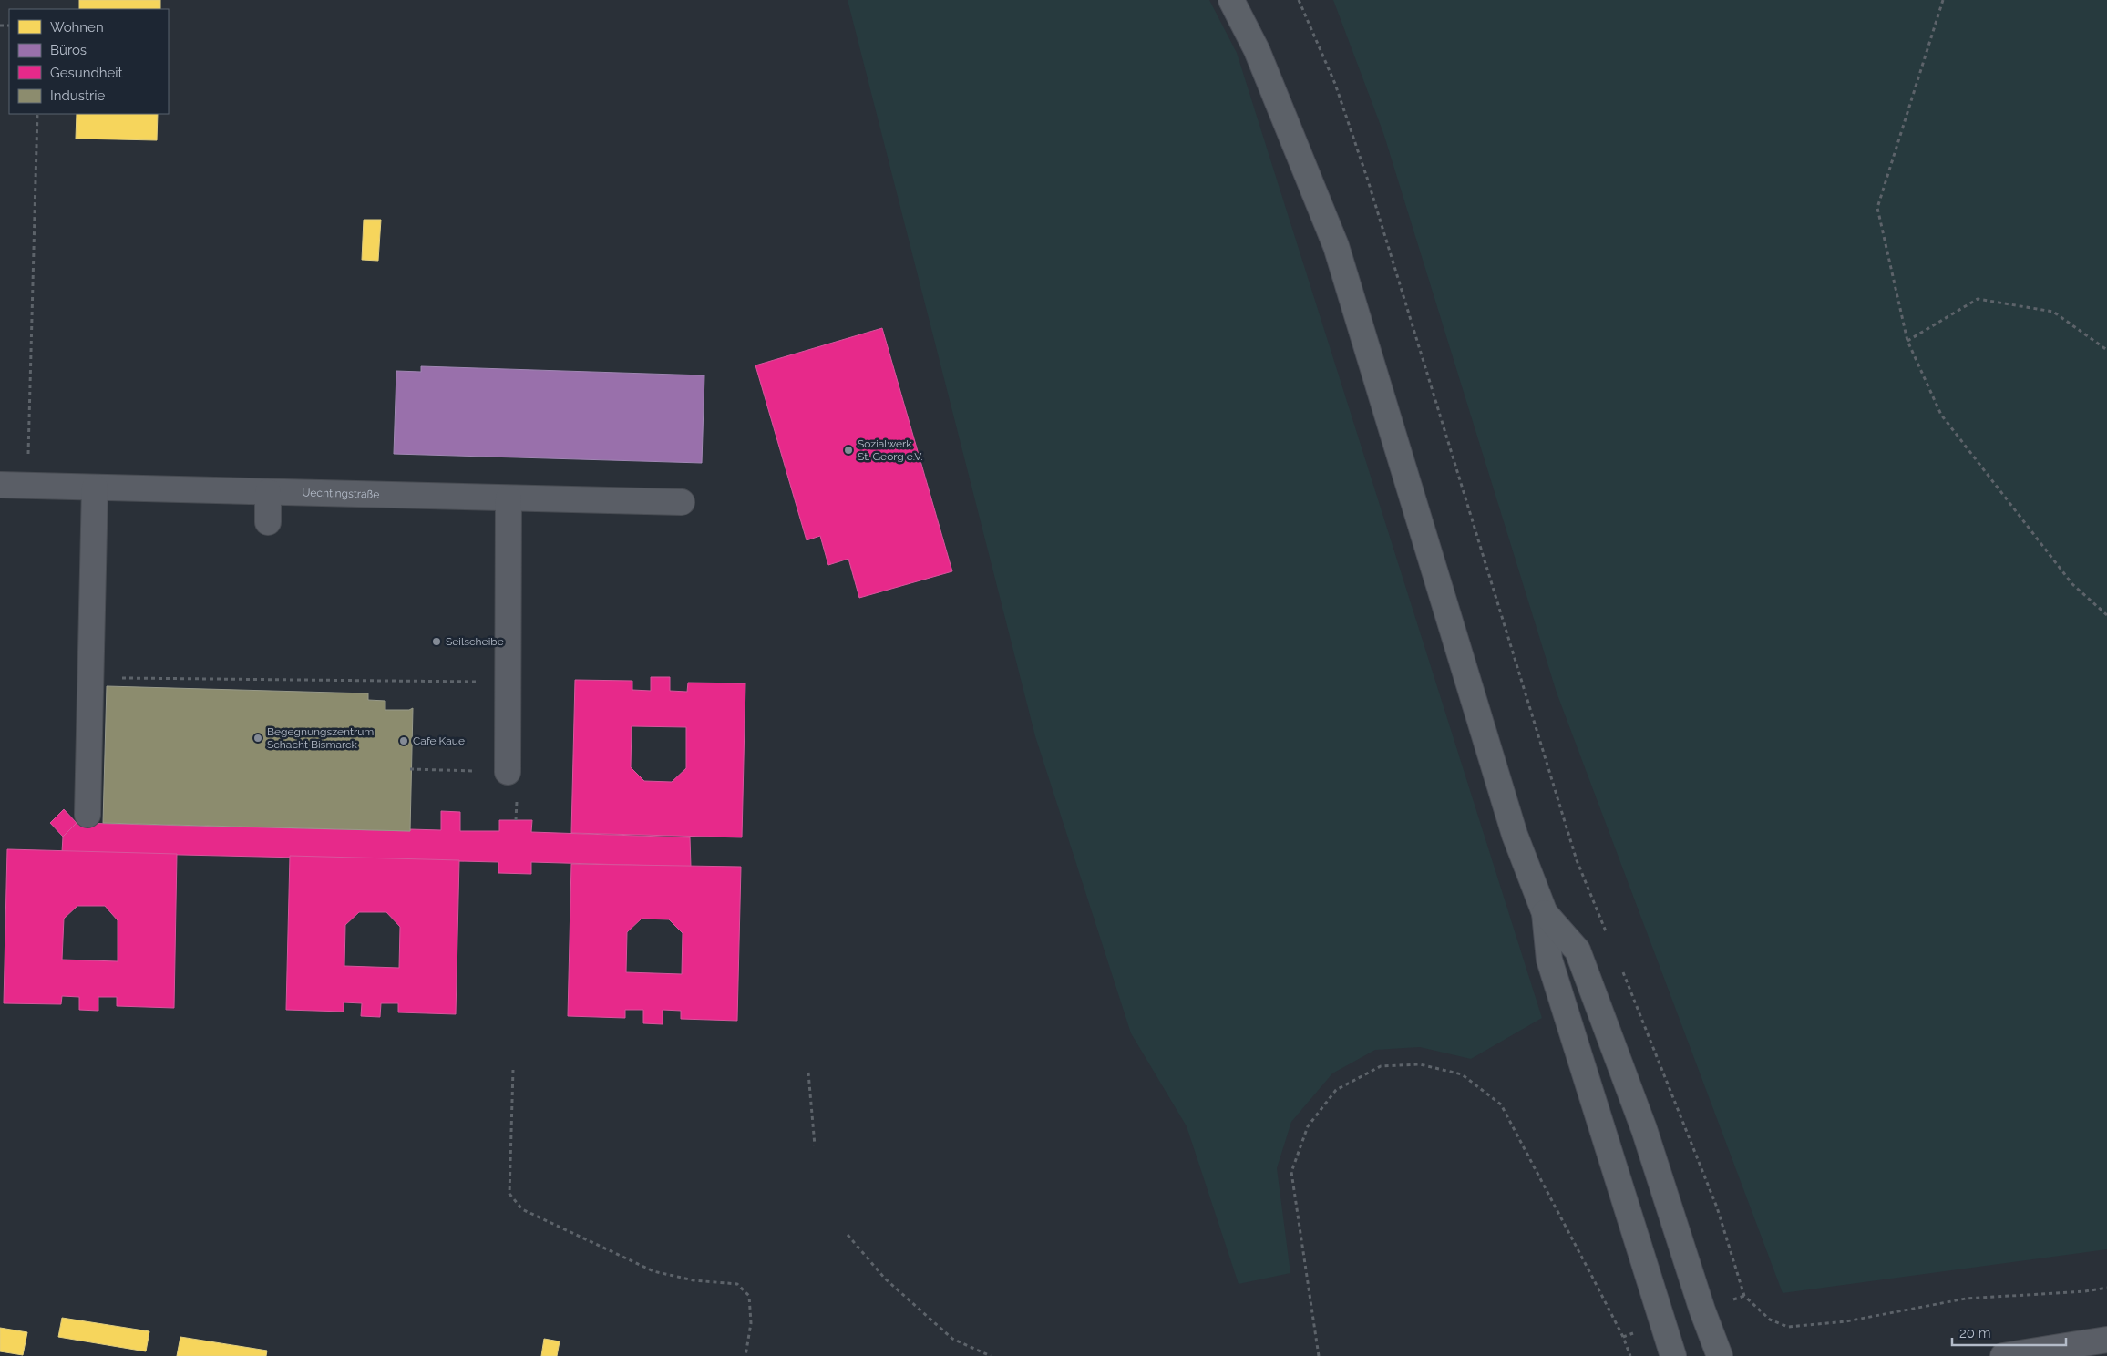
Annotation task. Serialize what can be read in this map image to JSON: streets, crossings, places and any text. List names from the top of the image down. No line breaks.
{"streets":{"street":["Uechtingstraße"]},"places":["Sozialwerk St. Georg e.V.","Seilscheibe","Begegnungszentrum Schacht Bismarck","Cafe Kaue"],"legend":["Wohnen","Büros","Gesundheit","Industrie"],"scale_bar":"20 m"}
